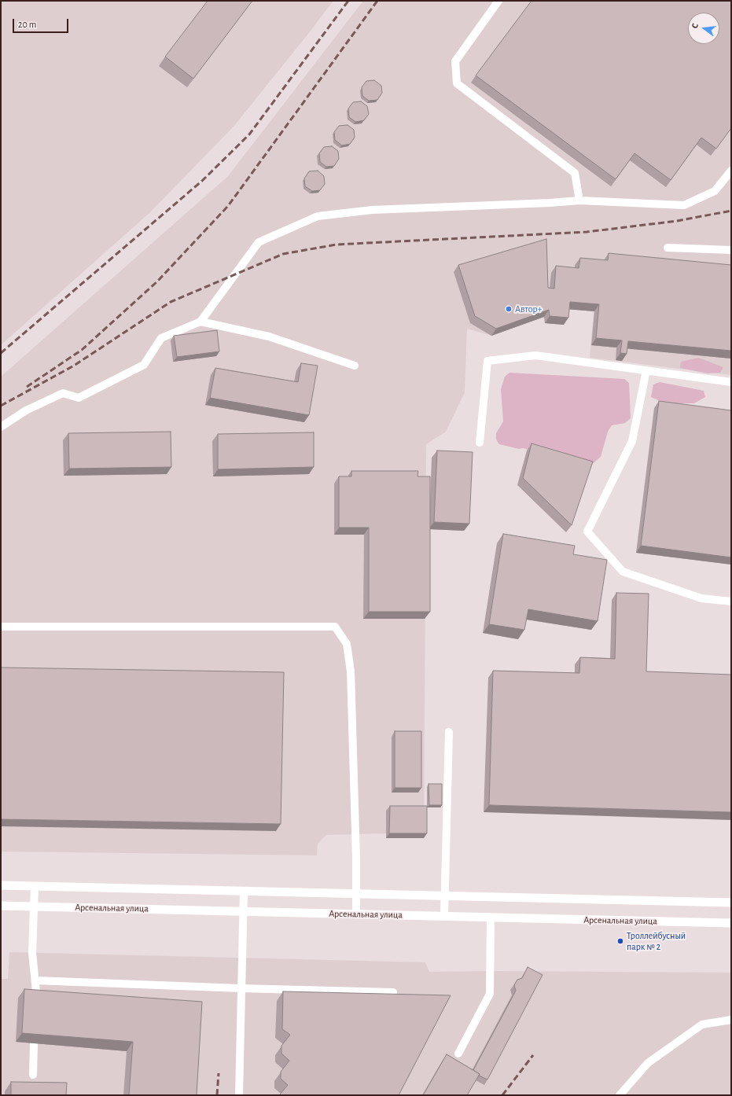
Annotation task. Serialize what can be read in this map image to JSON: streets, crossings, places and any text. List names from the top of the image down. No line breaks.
{"streets":{"street":["Арсенальная улица"]},"places":["Автор+","Троллейбусный парк № 2"],"scale_bar":"20 m","north":"left"}
